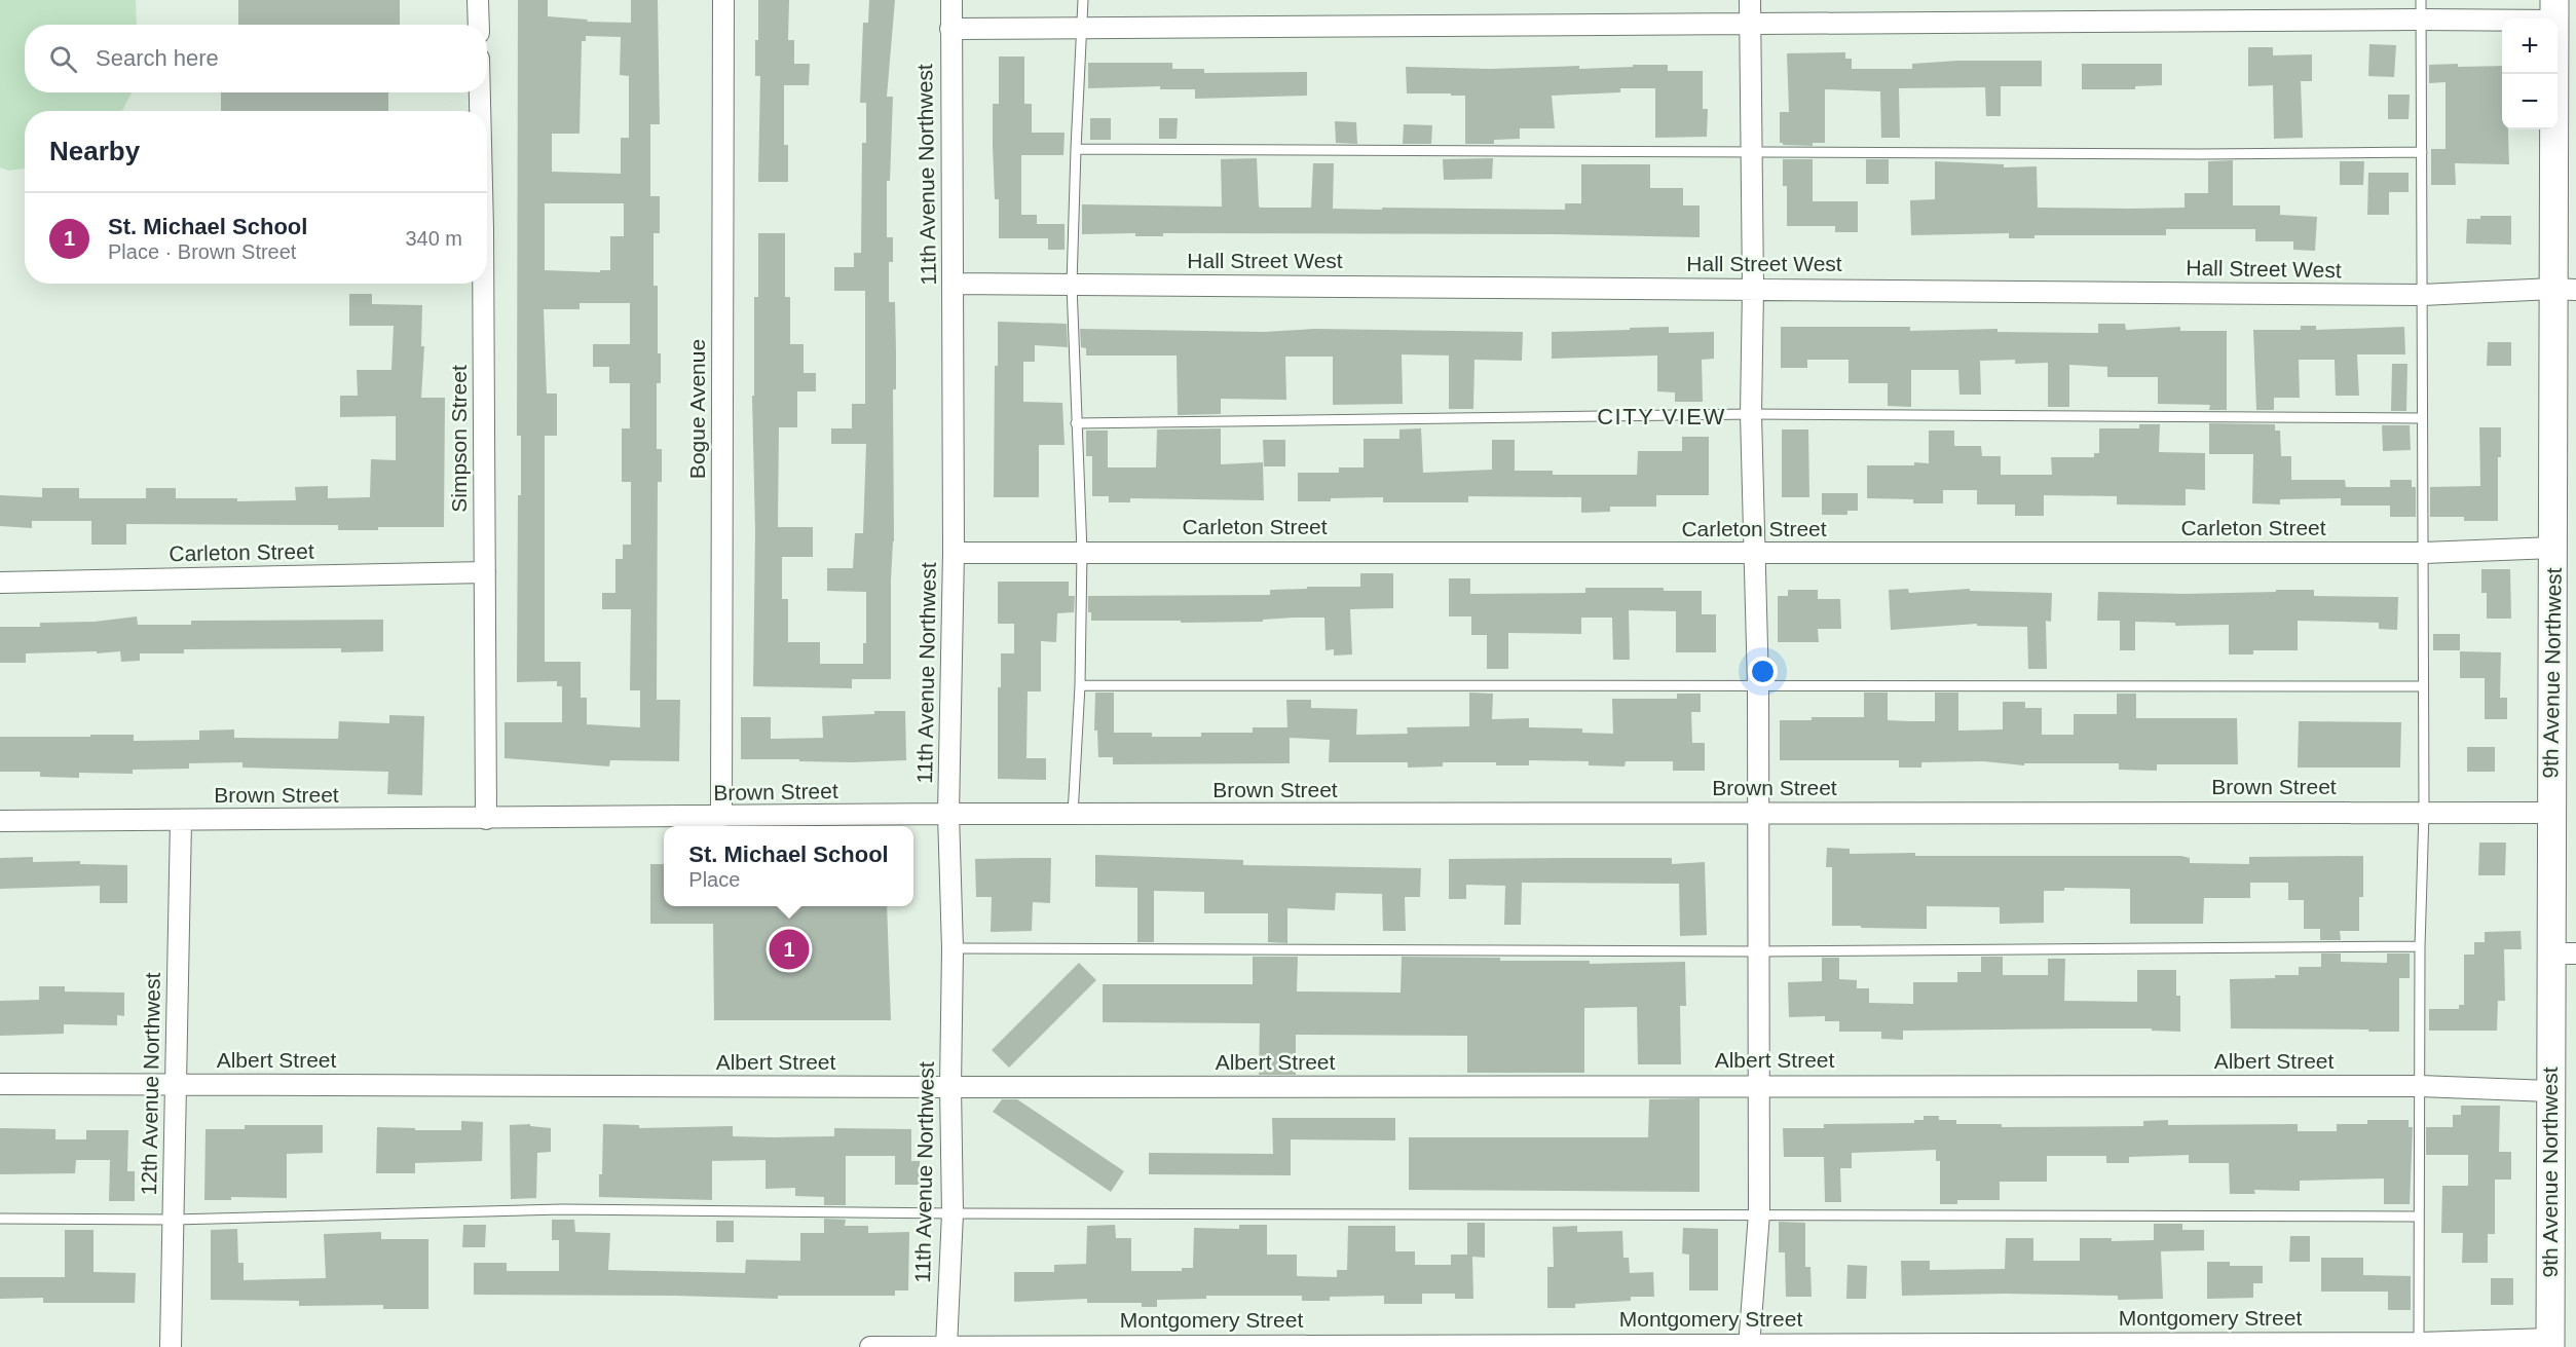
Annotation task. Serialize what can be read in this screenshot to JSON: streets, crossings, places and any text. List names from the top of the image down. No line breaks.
{"streets":{"main road":["9th Avenue Northwest"],"street":["11th Avenue Northwest","Hall Street West","Bogue Avenue","Simpson Street","Carleton Street","Brown Street","Albert Street","12th Avenue Northwest","Montgomery Street"]},"crossings":[["11th Avenue Northwest","Hall Street West"],["11th Avenue Northwest","Carleton Street"],["11th Avenue Northwest","Brown Street"],["11th Avenue Northwest","Albert Street"],["11th Avenue Northwest","Montgomery Street"],["Hall Street West","9th Avenue Northwest"],["Bogue Avenue","Brown Street"],["Simpson Street","Carleton Street"],["Simpson Street","Brown Street"],["Carleton Street","9th Avenue Northwest"],["9th Avenue Northwest","Brown Street"],["9th Avenue Northwest","Albert Street"],["9th Avenue Northwest","Montgomery Street"],["Brown Street","12th Avenue Northwest"],["Albert Street","12th Avenue Northwest"]],"districts":["CITY VIEW"],"page":{"map_buttons":["+","−"],"search":"Search here","heading":"Nearby","list":[{"mark":"1","name":"St. Michael School","note":"Place · Brown Street","value":"340 m"}],"popup":["St. Michael School","Place"],"pins":"1"}}
